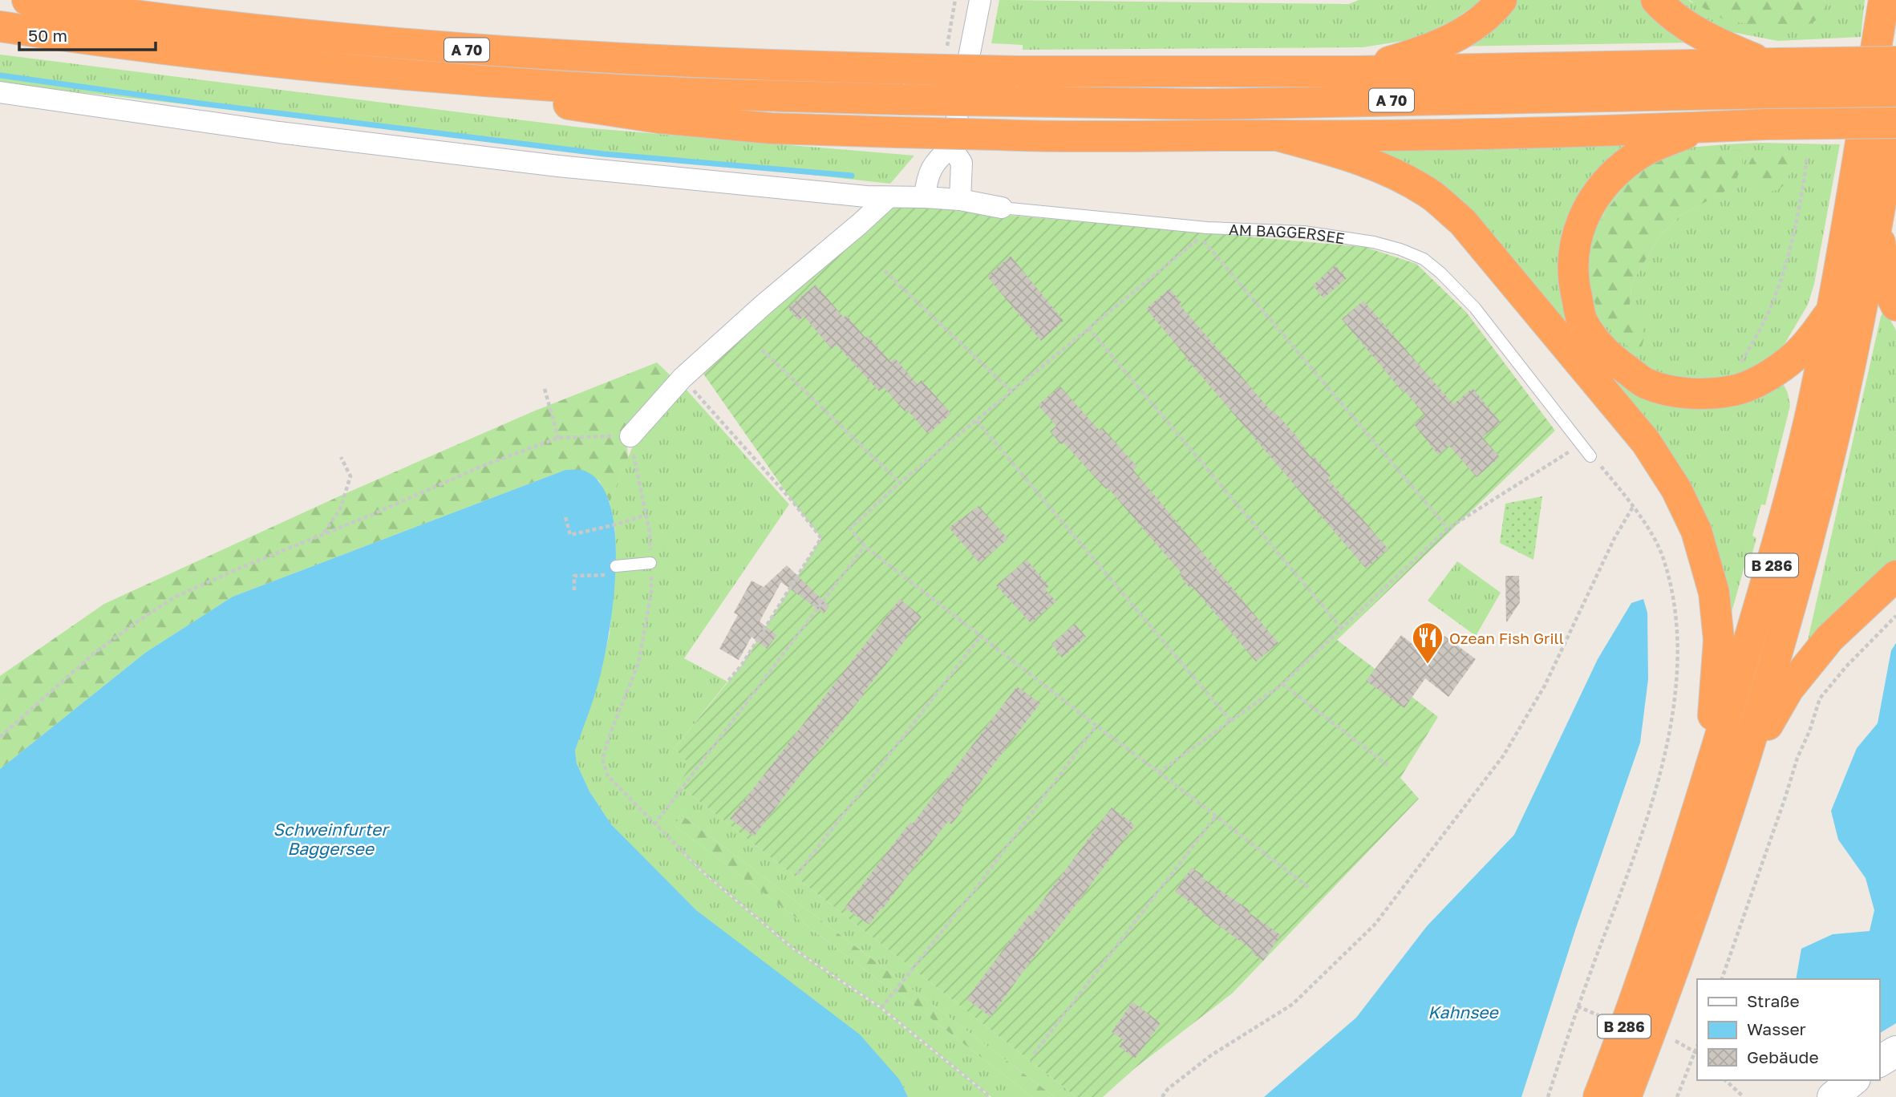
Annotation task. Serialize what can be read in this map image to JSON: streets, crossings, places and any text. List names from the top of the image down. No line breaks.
{"streets":{"highway":["A 70","B 286"],"street":["AM BAGGERSEE"]},"water":["Schweinfurter Baggersee","Kahnsee"],"places":{"restaurant":["Ozean Fish Grill"]},"legend":["Straße","Wasser","Gebäude"],"scale_bar":"50 m"}
